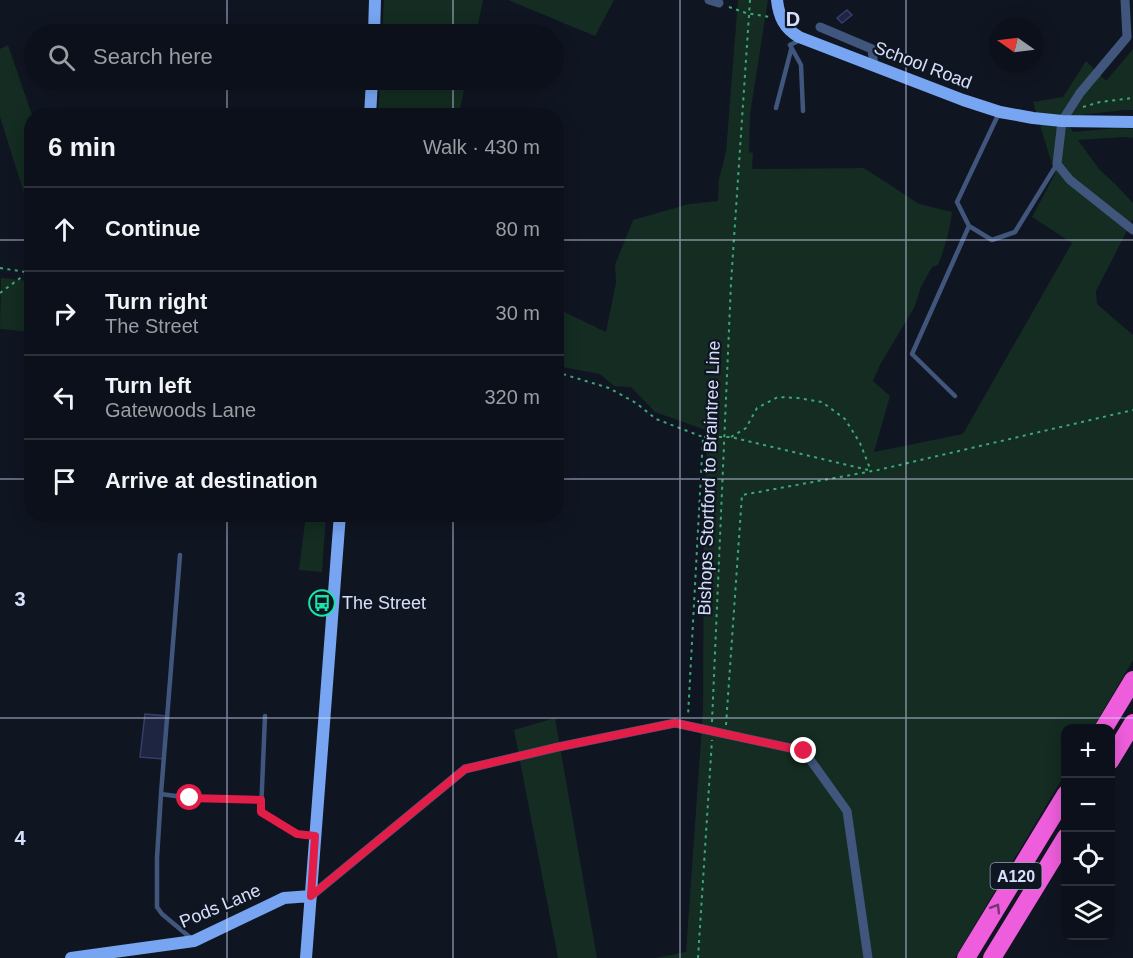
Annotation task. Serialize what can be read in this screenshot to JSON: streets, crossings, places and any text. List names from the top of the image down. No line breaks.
{"streets":{"highway":["A120"],"street":["School Road","Pods Lane"],"path":["Bishops Stortford to Braintree Line"]},"places":{"bus stop":["The Street"]},"north":"left","page":{"search":"Search here","heading":["6 min","Walk · 430 m"],"list":[["Continue","80 m"],["Turn right","The Street","30 m"],["Turn left","Gatewoods Lane","320 m"],"Arrive at destination"],"map_buttons":["+","−"]},"grid":{"columns":["D"],"rows":["3","4"]}}
